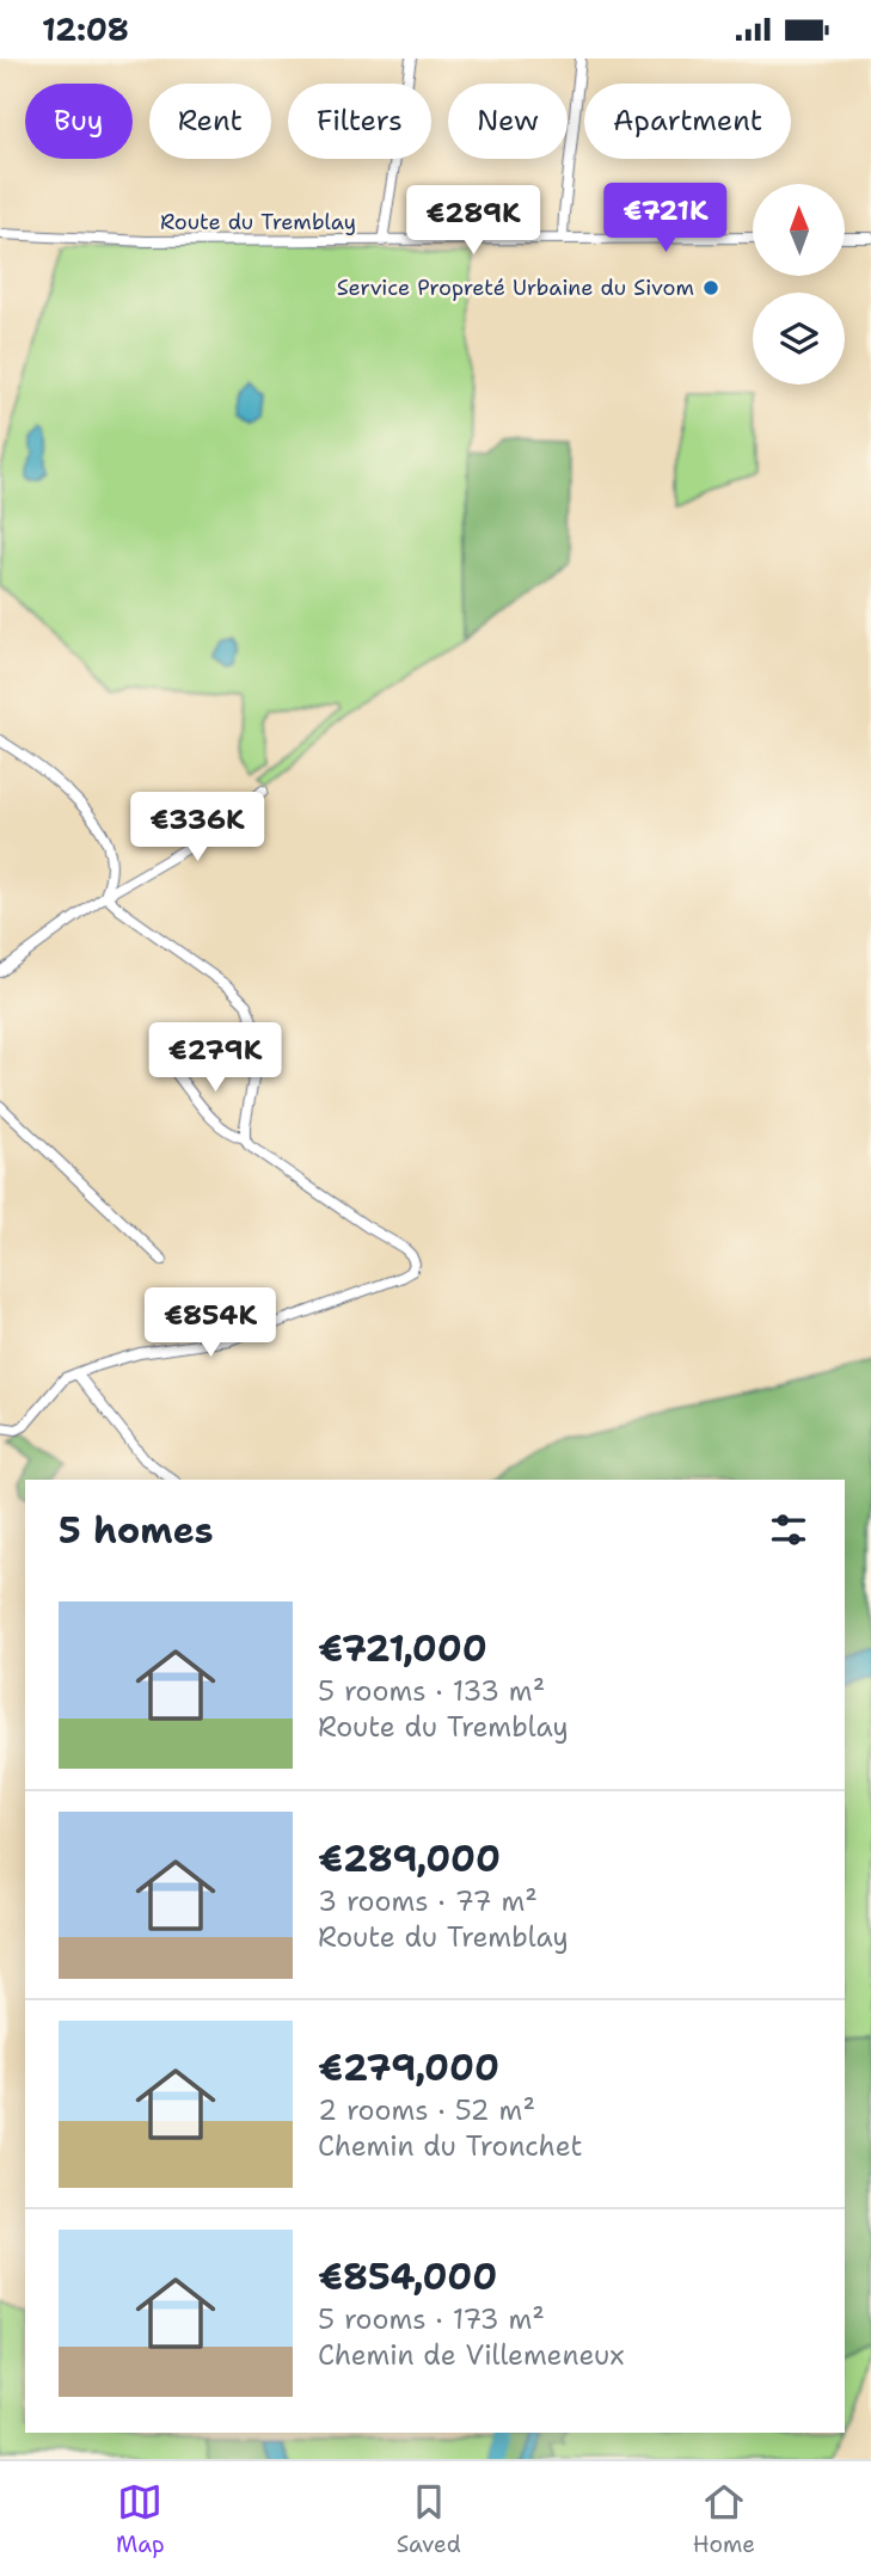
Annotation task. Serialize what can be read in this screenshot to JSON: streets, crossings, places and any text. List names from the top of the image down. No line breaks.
{"streets":{"street":["Route du Tremblay"]},"places":["Service Propreté Urbaine du Sivom"],"north":"top","page":{"status":"12:08","chip":["Buy","Rent","Filters","New","Apartment"],"price":["€721K","€289K","€336K","€279K","€854K"],"heading":"5 homes","list":[{"name":"€721,000","note":"5 rooms · 133 m² · Route du Tremblay"},{"name":"€289,000","note":"3 rooms · 77 m² · Route du Tremblay"},{"name":"€279,000","note":"2 rooms · 52 m² · Chemin du Tronchet"},{"name":"€854,000","note":"5 rooms · 173 m² · Chemin de Villemeneux"}],"tabs":["Map","Saved","Home"]}}
